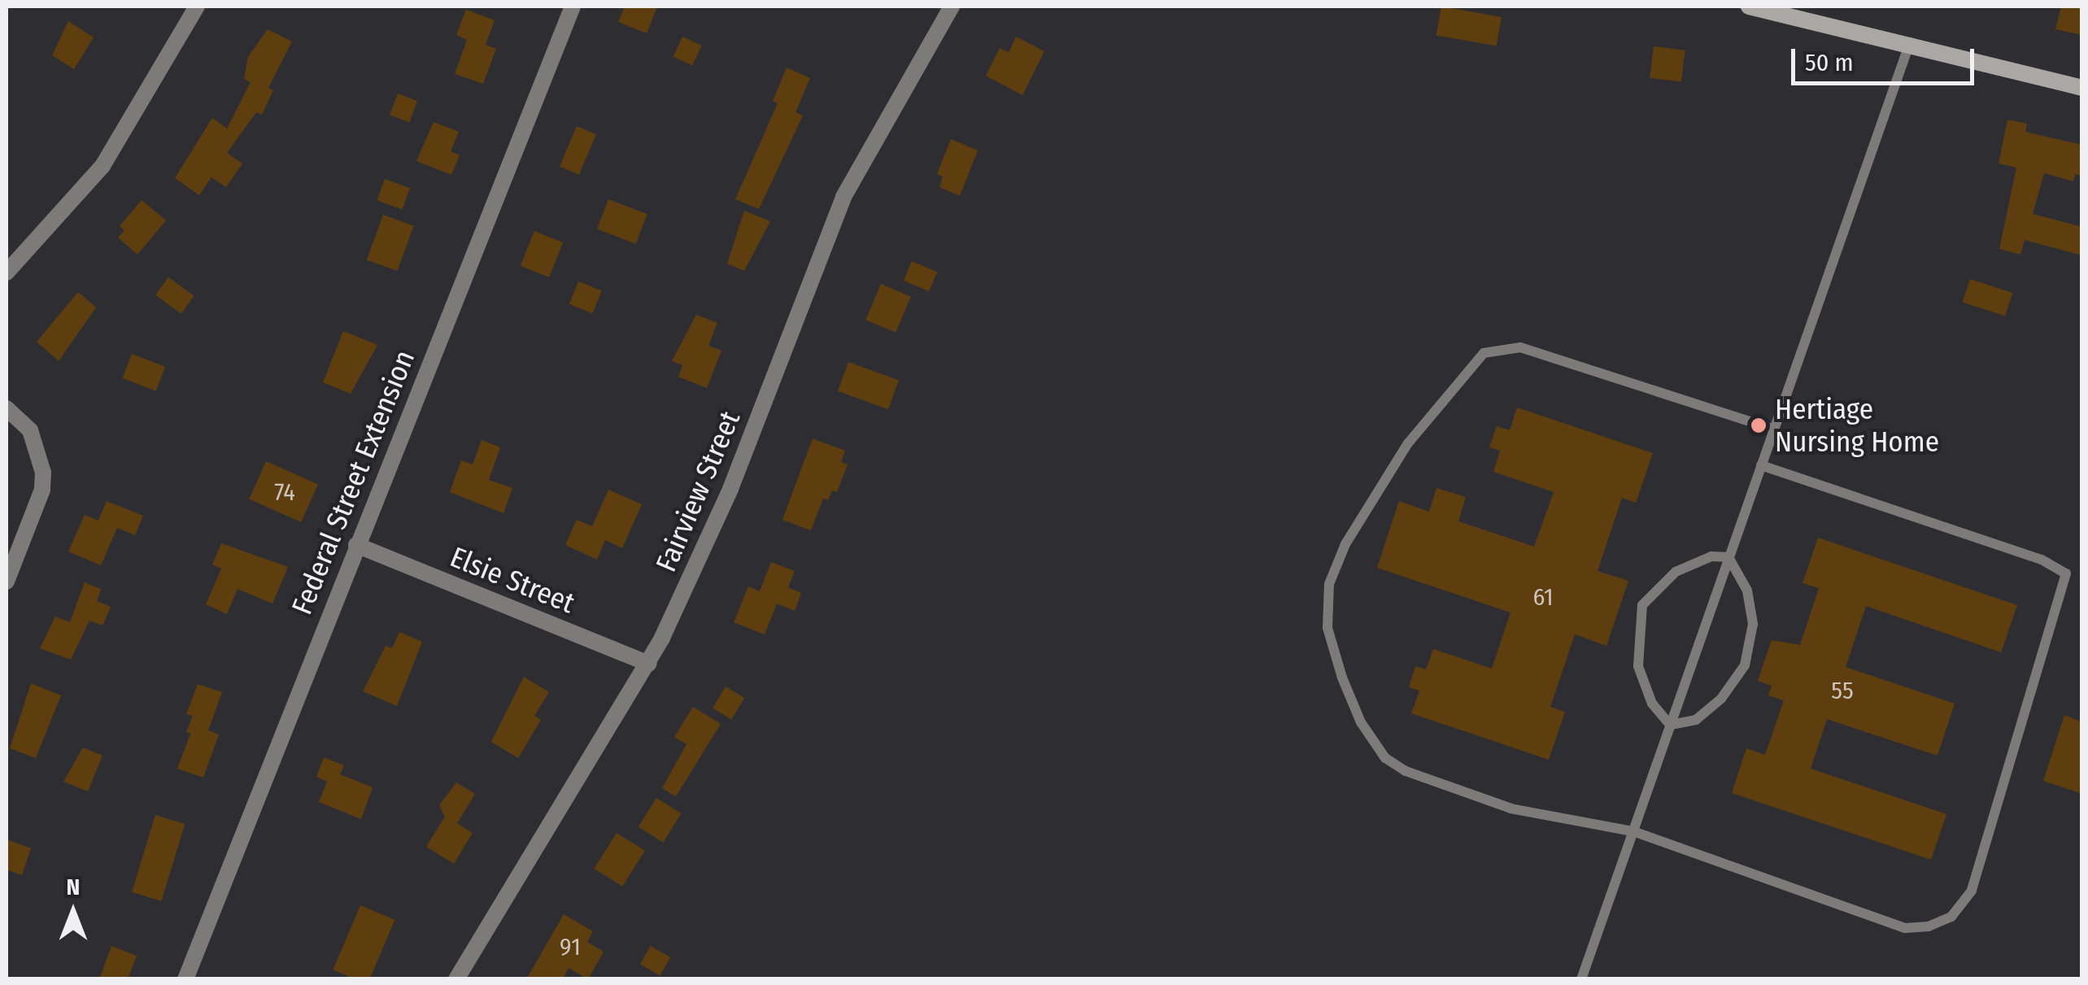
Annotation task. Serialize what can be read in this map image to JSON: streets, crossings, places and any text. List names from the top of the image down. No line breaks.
{"streets":{"street":["Federal Street Extension","Fairview Street","Elsie Street"]},"crossings":[["Federal Street Extension","Elsie Street"],["Fairview Street","Elsie Street"]],"places":["Hertiage Nursing Home"],"house_numbers":["74","61","55","91"],"scale_bar":"50 m","north":"top"}
